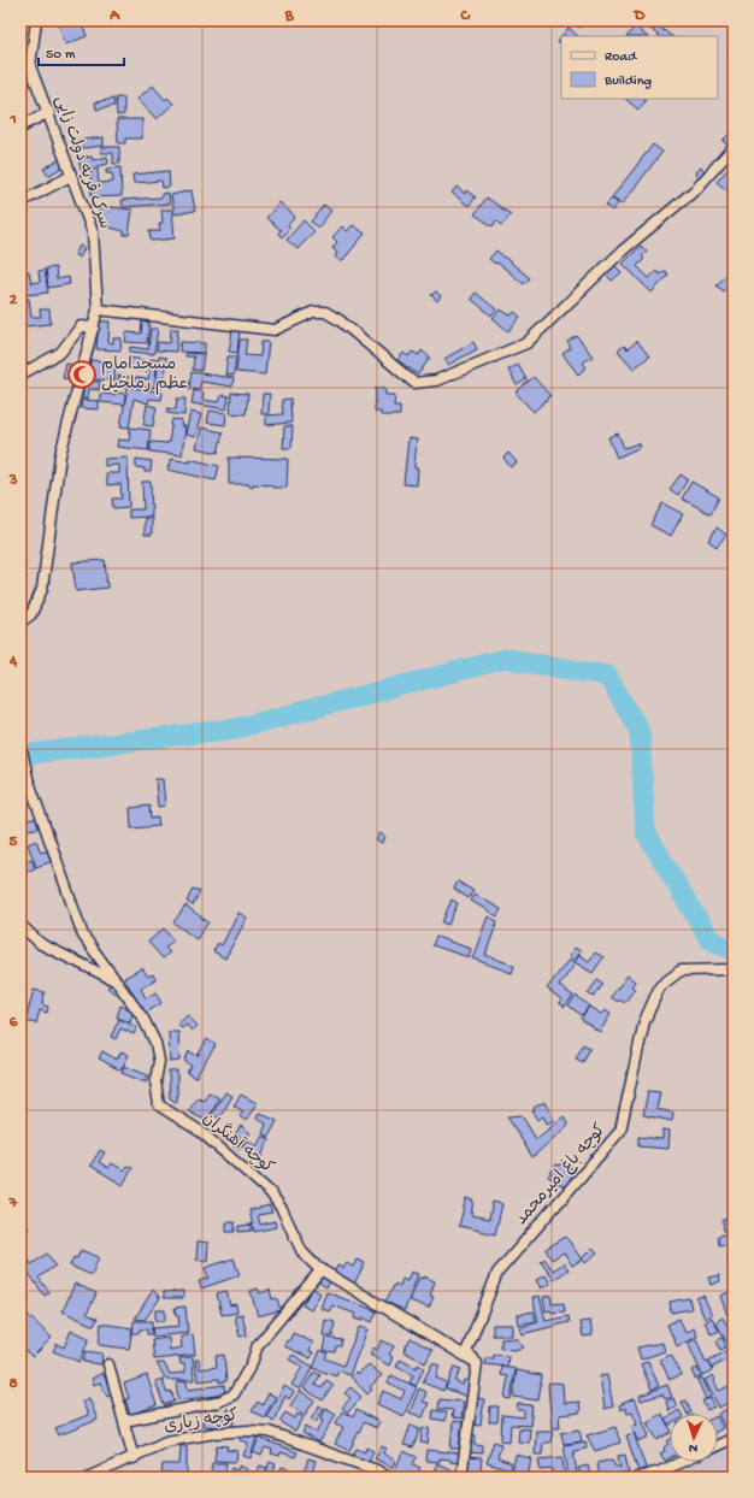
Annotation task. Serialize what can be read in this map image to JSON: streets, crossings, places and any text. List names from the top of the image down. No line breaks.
{"streets":{"street":["سرک قریه دولت زایی","کوچه آهنگران","کوچه باغ امیرمحمد","کوچه زیاری"]},"crossings":[["کوچه آهنگران","کوچه باغ امیرمحمد"]],"places":{"mosque":["مسجدامام عظم رملخیل"]},"legend":["Road","Building"],"scale_bar":"50 m","north":"bottom","grid":{"columns":["A","B","C","D"],"rows":["1","2","3","4","5","6","7","8"]}}
